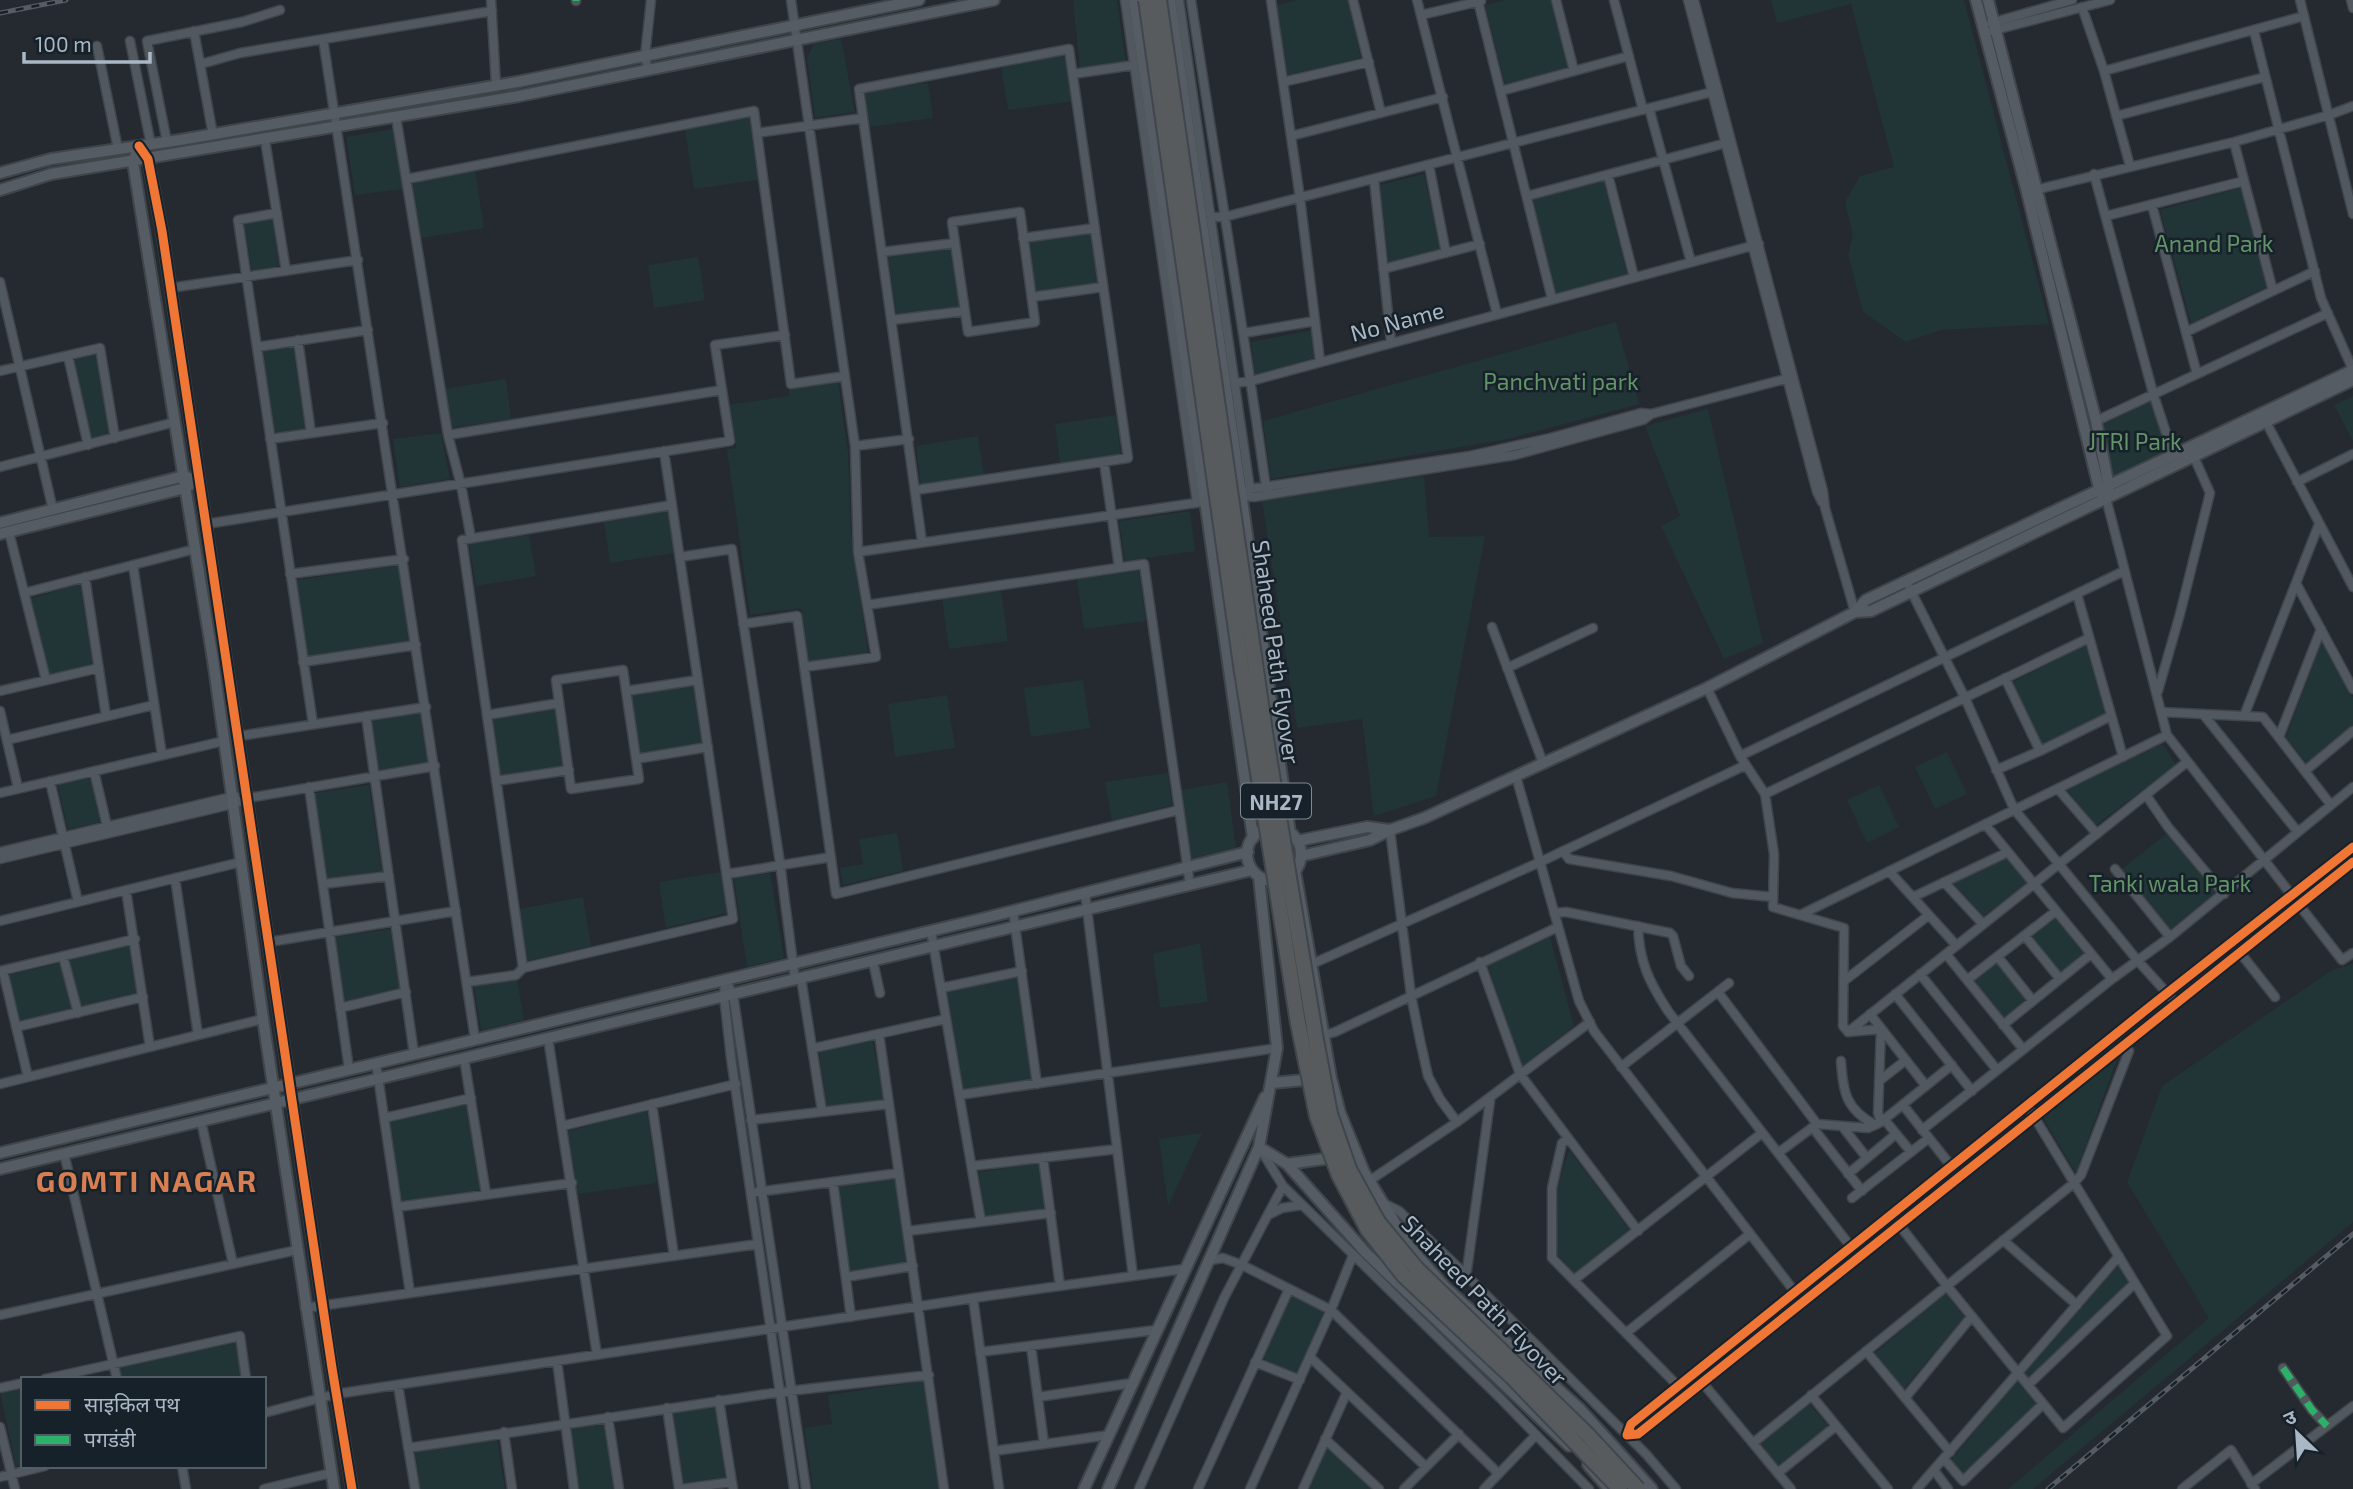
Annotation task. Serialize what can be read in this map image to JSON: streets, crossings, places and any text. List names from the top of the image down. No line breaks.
{"streets":{"highway":["Shaheed Path Flyover","NH27"],"street":["No Name"]},"districts":["GOMTI NAGAR"],"parks":["Anand Park","Panchvati park","JTRI Park","Tanki wala Park"],"legend":["साइकिल पथ","पगडंडी"],"scale_bar":"100 m","north":"top left"}
